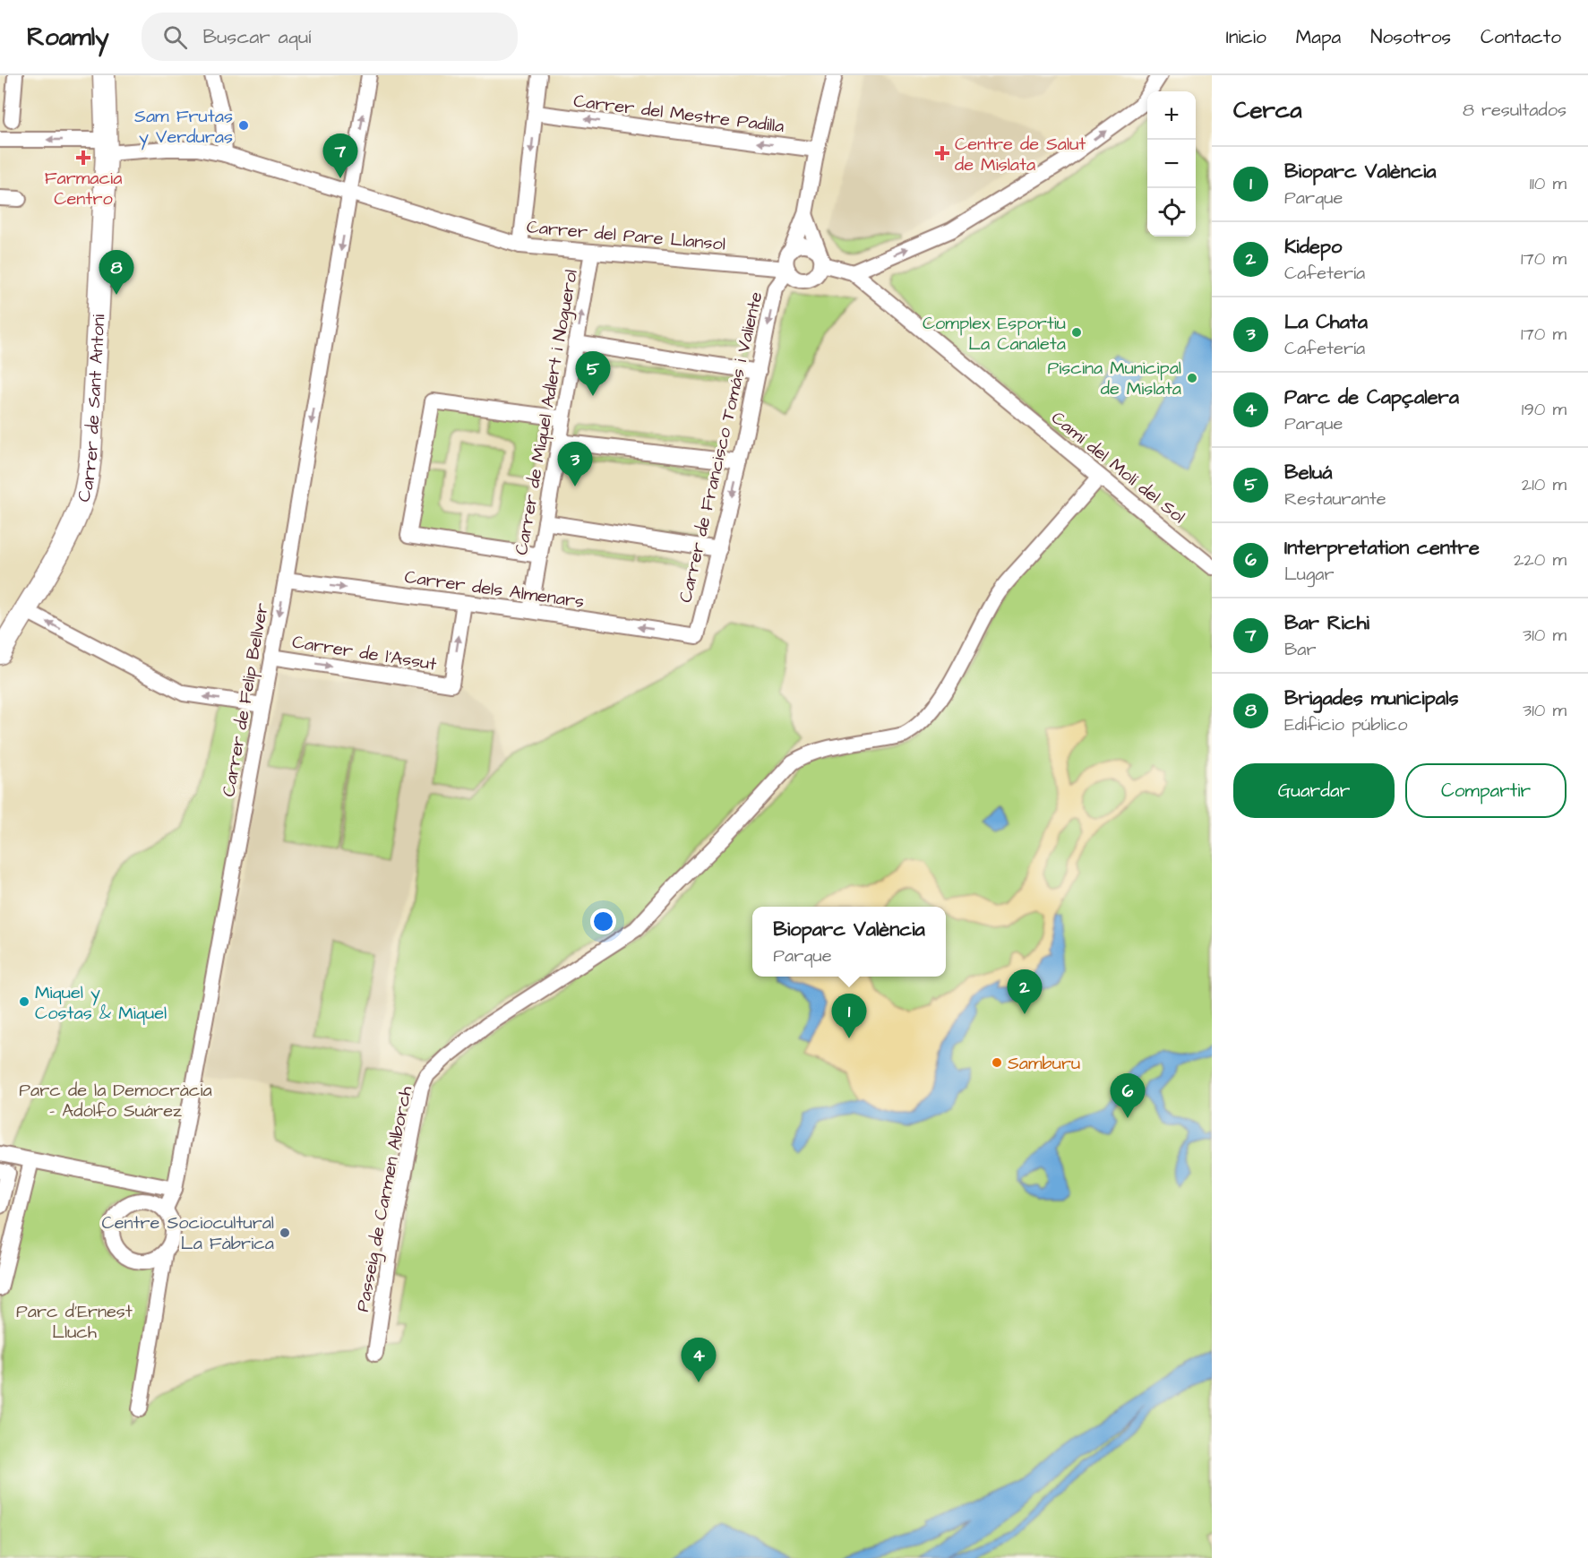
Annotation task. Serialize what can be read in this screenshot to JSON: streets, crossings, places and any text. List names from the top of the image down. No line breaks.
{"streets":{"street":["Carrer del Mestre Padilla","Carrer del Pare Llansol","Carrer de Sant Antoni","Carrer de Miquel Adlert i Noguerol","Carrer de Francisco Tomás i Valiente","Camí del Molí del Sol","Carrer dels Almenars","Carrer de l'Assut","Carrer de Felip Bellver","Passeig de Carmen Alborch"]},"crossings":[["Carrer del Mestre Padilla","Carrer de Francisco Tomás i Valiente"],["Carrer del Pare Llansol","Carrer de Sant Antoni"],["Carrer del Pare Llansol","Carrer de Miquel Adlert i Noguerol"],["Carrer del Pare Llansol","Carrer de Francisco Tomás i Valiente"],["Carrer del Pare Llansol","Carrer de Felip Bellver"],["Carrer de Miquel Adlert i Noguerol","Carrer dels Almenars"],["Carrer de Francisco Tomás i Valiente","Carrer dels Almenars"],["Camí del Molí del Sol","Passeig de Carmen Alborch"],["Carrer dels Almenars","Carrer de l'Assut"],["Carrer dels Almenars","Carrer de Felip Bellver"],["Carrer de l'Assut","Carrer de Felip Bellver"]],"one_way":["Carrer del Mestre Padilla","Carrer de Francisco Tomás i Valiente"],"parks":["Parc de la Democràcia - Adolfo Suárez","Parc d'Ernest Lluch"],"places":{"other":["Sam Frutas y Verduras","Complex Esportiu La Canaleta","Piscina Municipal de Mislata","Miquel y Costas & Miquel","Samburu","Centre Sociocultural La Fàbrica"],"health":["Centre de Salut de Mislata","Farmacia Centro"]},"page":{"header":"Roamly","search":"Buscar aquí","nav":["Inicio","Mapa","Nosotros","Contacto"],"heading":["Cerca","8 resultados"],"map_buttons":["+","−"],"pins":["7","8","5","3","2","1","6","4"],"list":[{"mark":"1","name":"Bioparc València","note":"Parque","value":"110 m"},{"mark":"2","name":"Kidepo","note":"Cafetería","value":"170 m"},{"mark":"3","name":"La Chata","note":"Cafetería","value":"170 m"},{"mark":"4","name":"Parc de Capçalera","note":"Parque","value":"190 m"},{"mark":"5","name":"Beluá","note":"Restaurante","value":"210 m"},{"mark":"6","name":"Interpretation centre","note":"Lugar","value":"220 m"},{"mark":"7","name":"Bar Richi","note":"Bar","value":"310 m"},{"mark":"8","name":"Brigades municipals","note":"Edificio público","value":"310 m"}],"buttons":["Guardar","Compartir"],"popup":["Bioparc València","Parque"]}}
